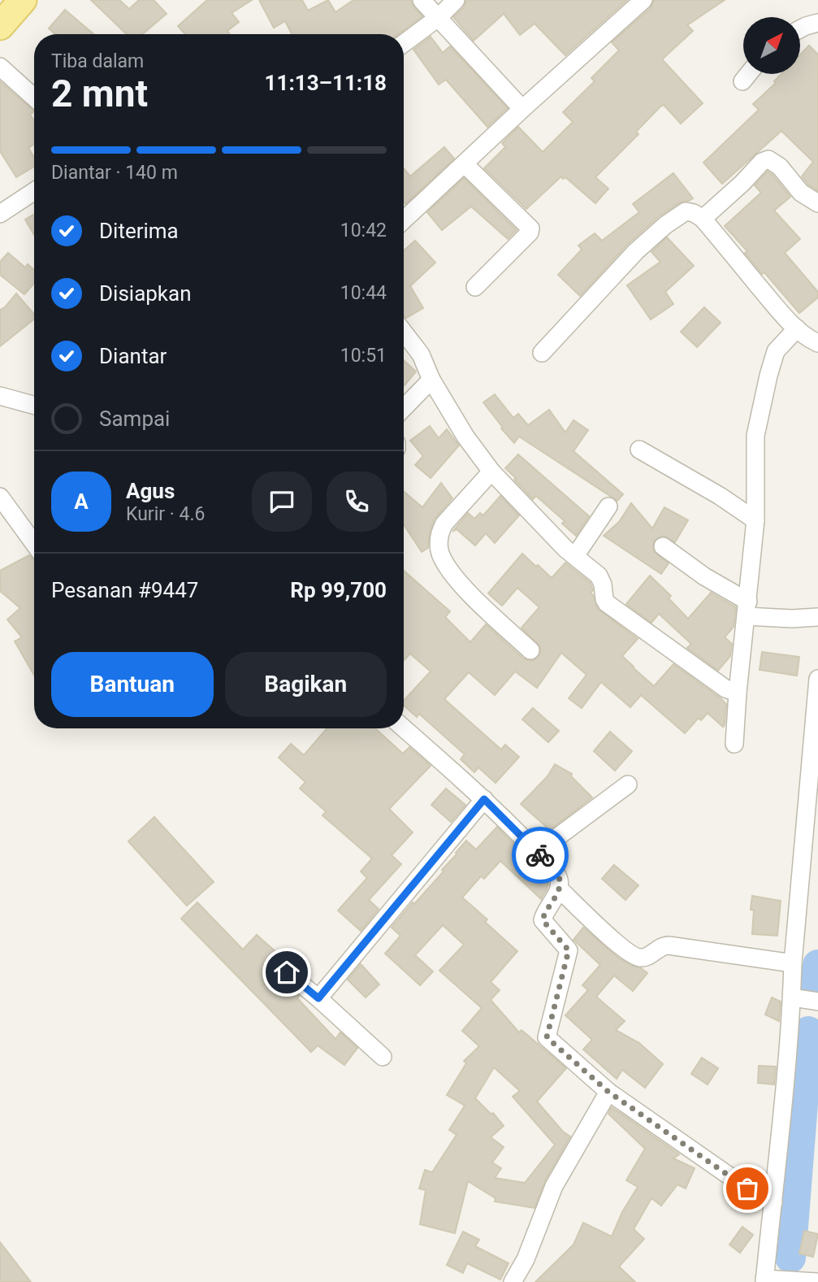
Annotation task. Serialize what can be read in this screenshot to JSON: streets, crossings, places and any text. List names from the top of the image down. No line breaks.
{"north":"top right","page":{"heading":["2 mnt","Tiba dalam","11:13–11:18"],"panel":["Agus","Kurir · 4.6","Pesanan #9447","Rp 99,700"],"bar":"Diantar · 140 m","list":[["Diterima","10:42"],["Disiapkan","10:44"],["Diantar","10:51"],"Sampai"],"round":"A","buttons":["Bantuan","Bagikan"]}}
